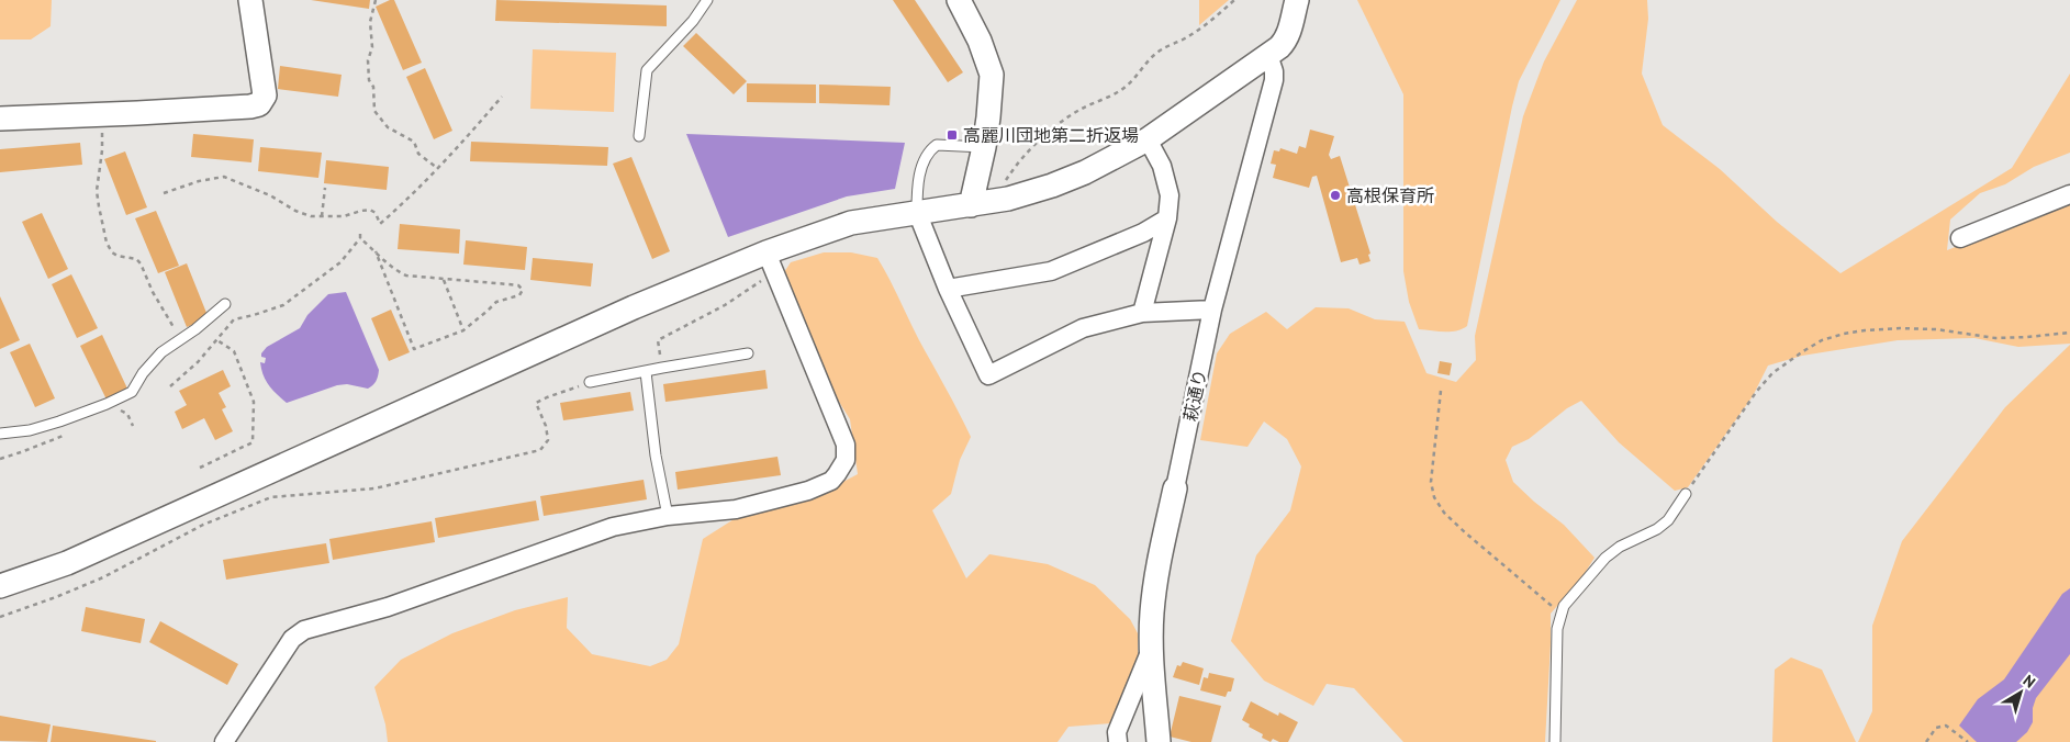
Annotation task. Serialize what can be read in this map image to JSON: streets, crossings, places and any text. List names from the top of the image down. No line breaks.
{"streets":{"street":["萩通り"]},"places":{"transit":["高麗川団地第二折返場"],"other":["高根保育所"]},"north":"top right"}
